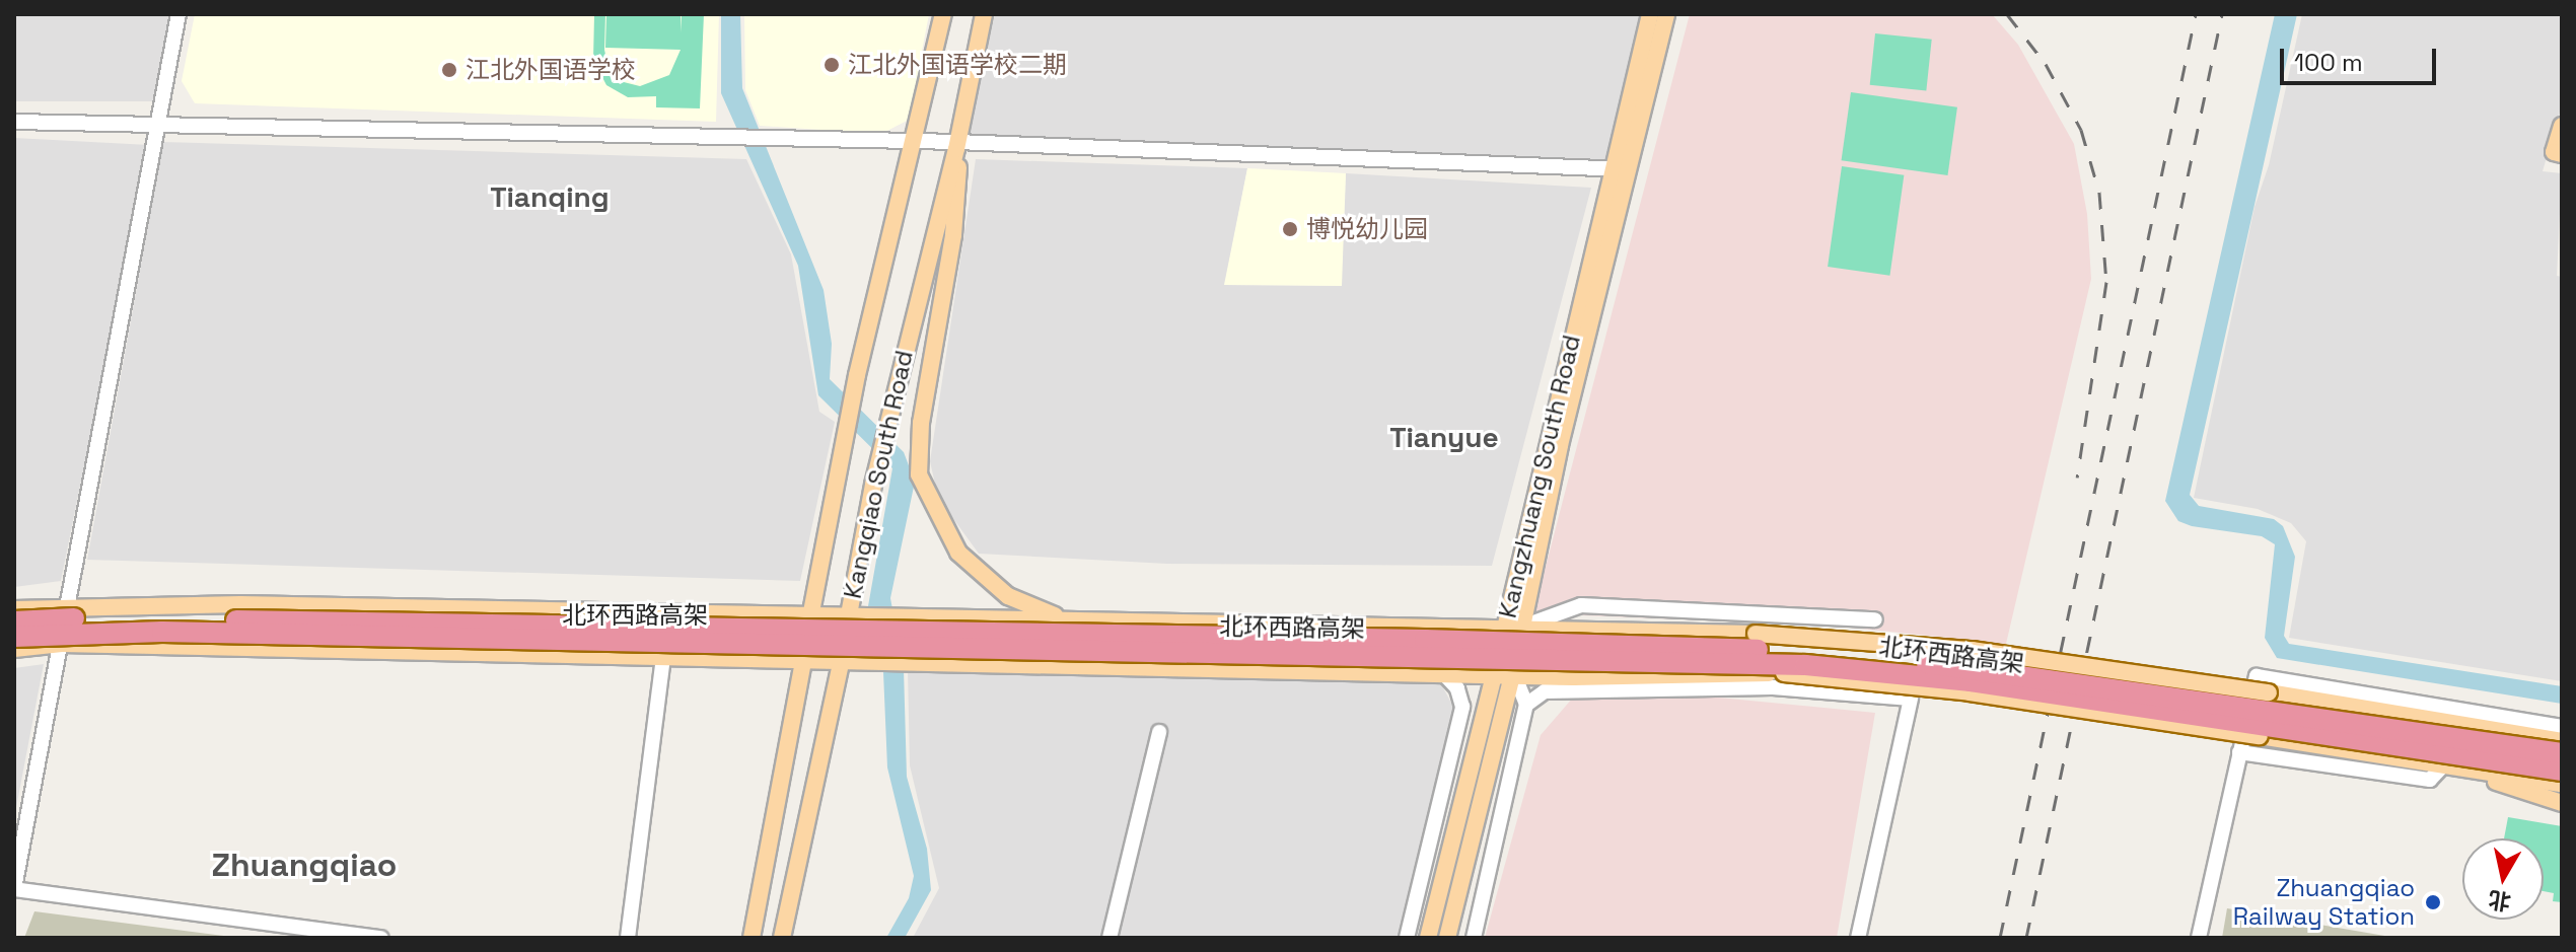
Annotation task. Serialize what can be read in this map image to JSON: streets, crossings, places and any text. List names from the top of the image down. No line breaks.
{"streets":{"highway":["北环西路高架"],"main road":["Kangqiao South Road","Kangzhuang South Road"]},"districts":["Tianqing","Tianyue","Zhuangqiao"],"places":["江北外国语学校二期","江北外国语学校","博悦幼儿园","Zhuangqiao Railway Station"],"scale_bar":"100 m","north":"bottom"}
